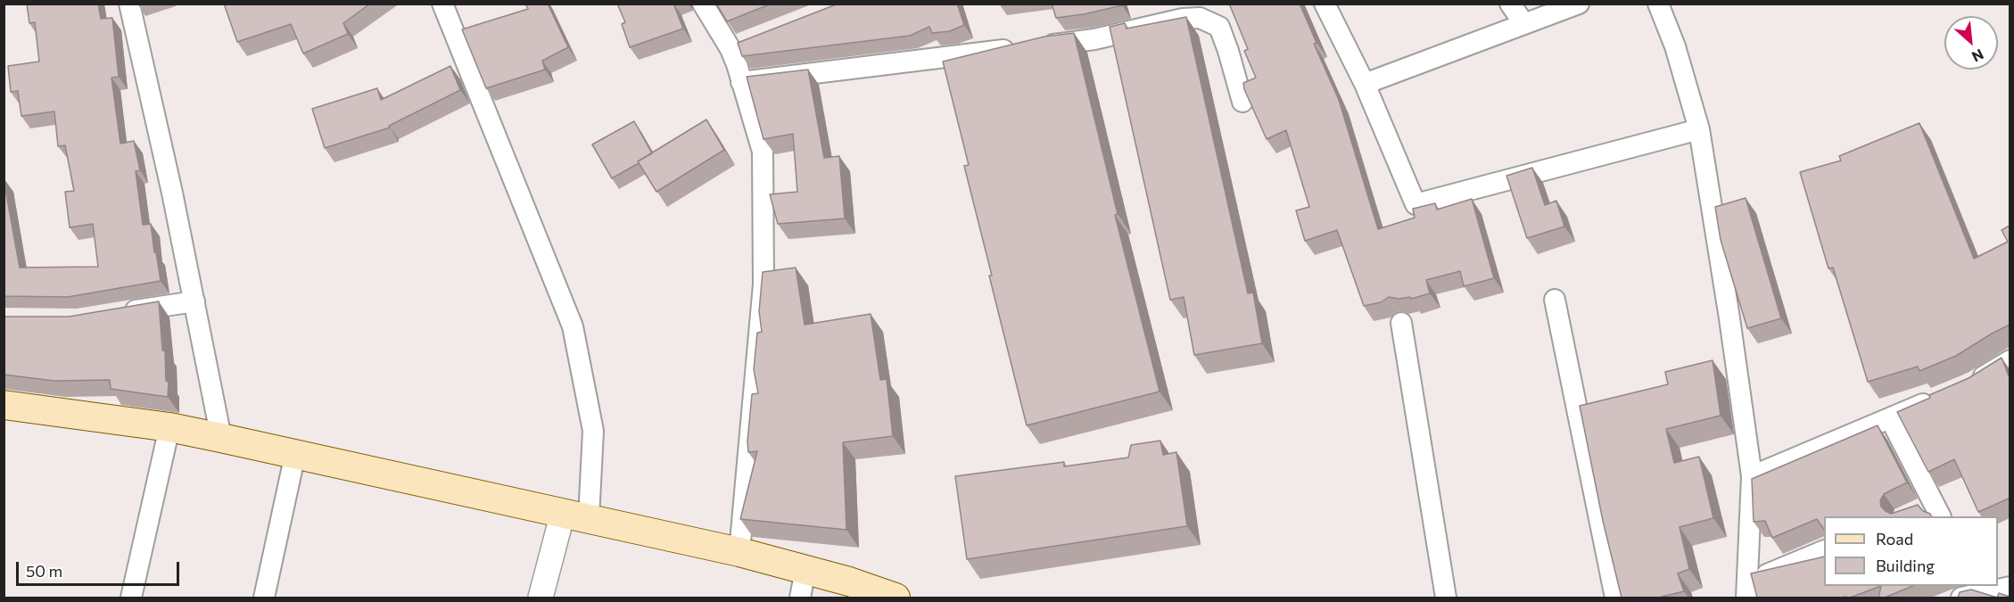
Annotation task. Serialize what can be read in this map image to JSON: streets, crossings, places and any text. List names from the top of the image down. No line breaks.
{"legend":["Road","Building"],"scale_bar":"50 m","north":"bottom right"}
